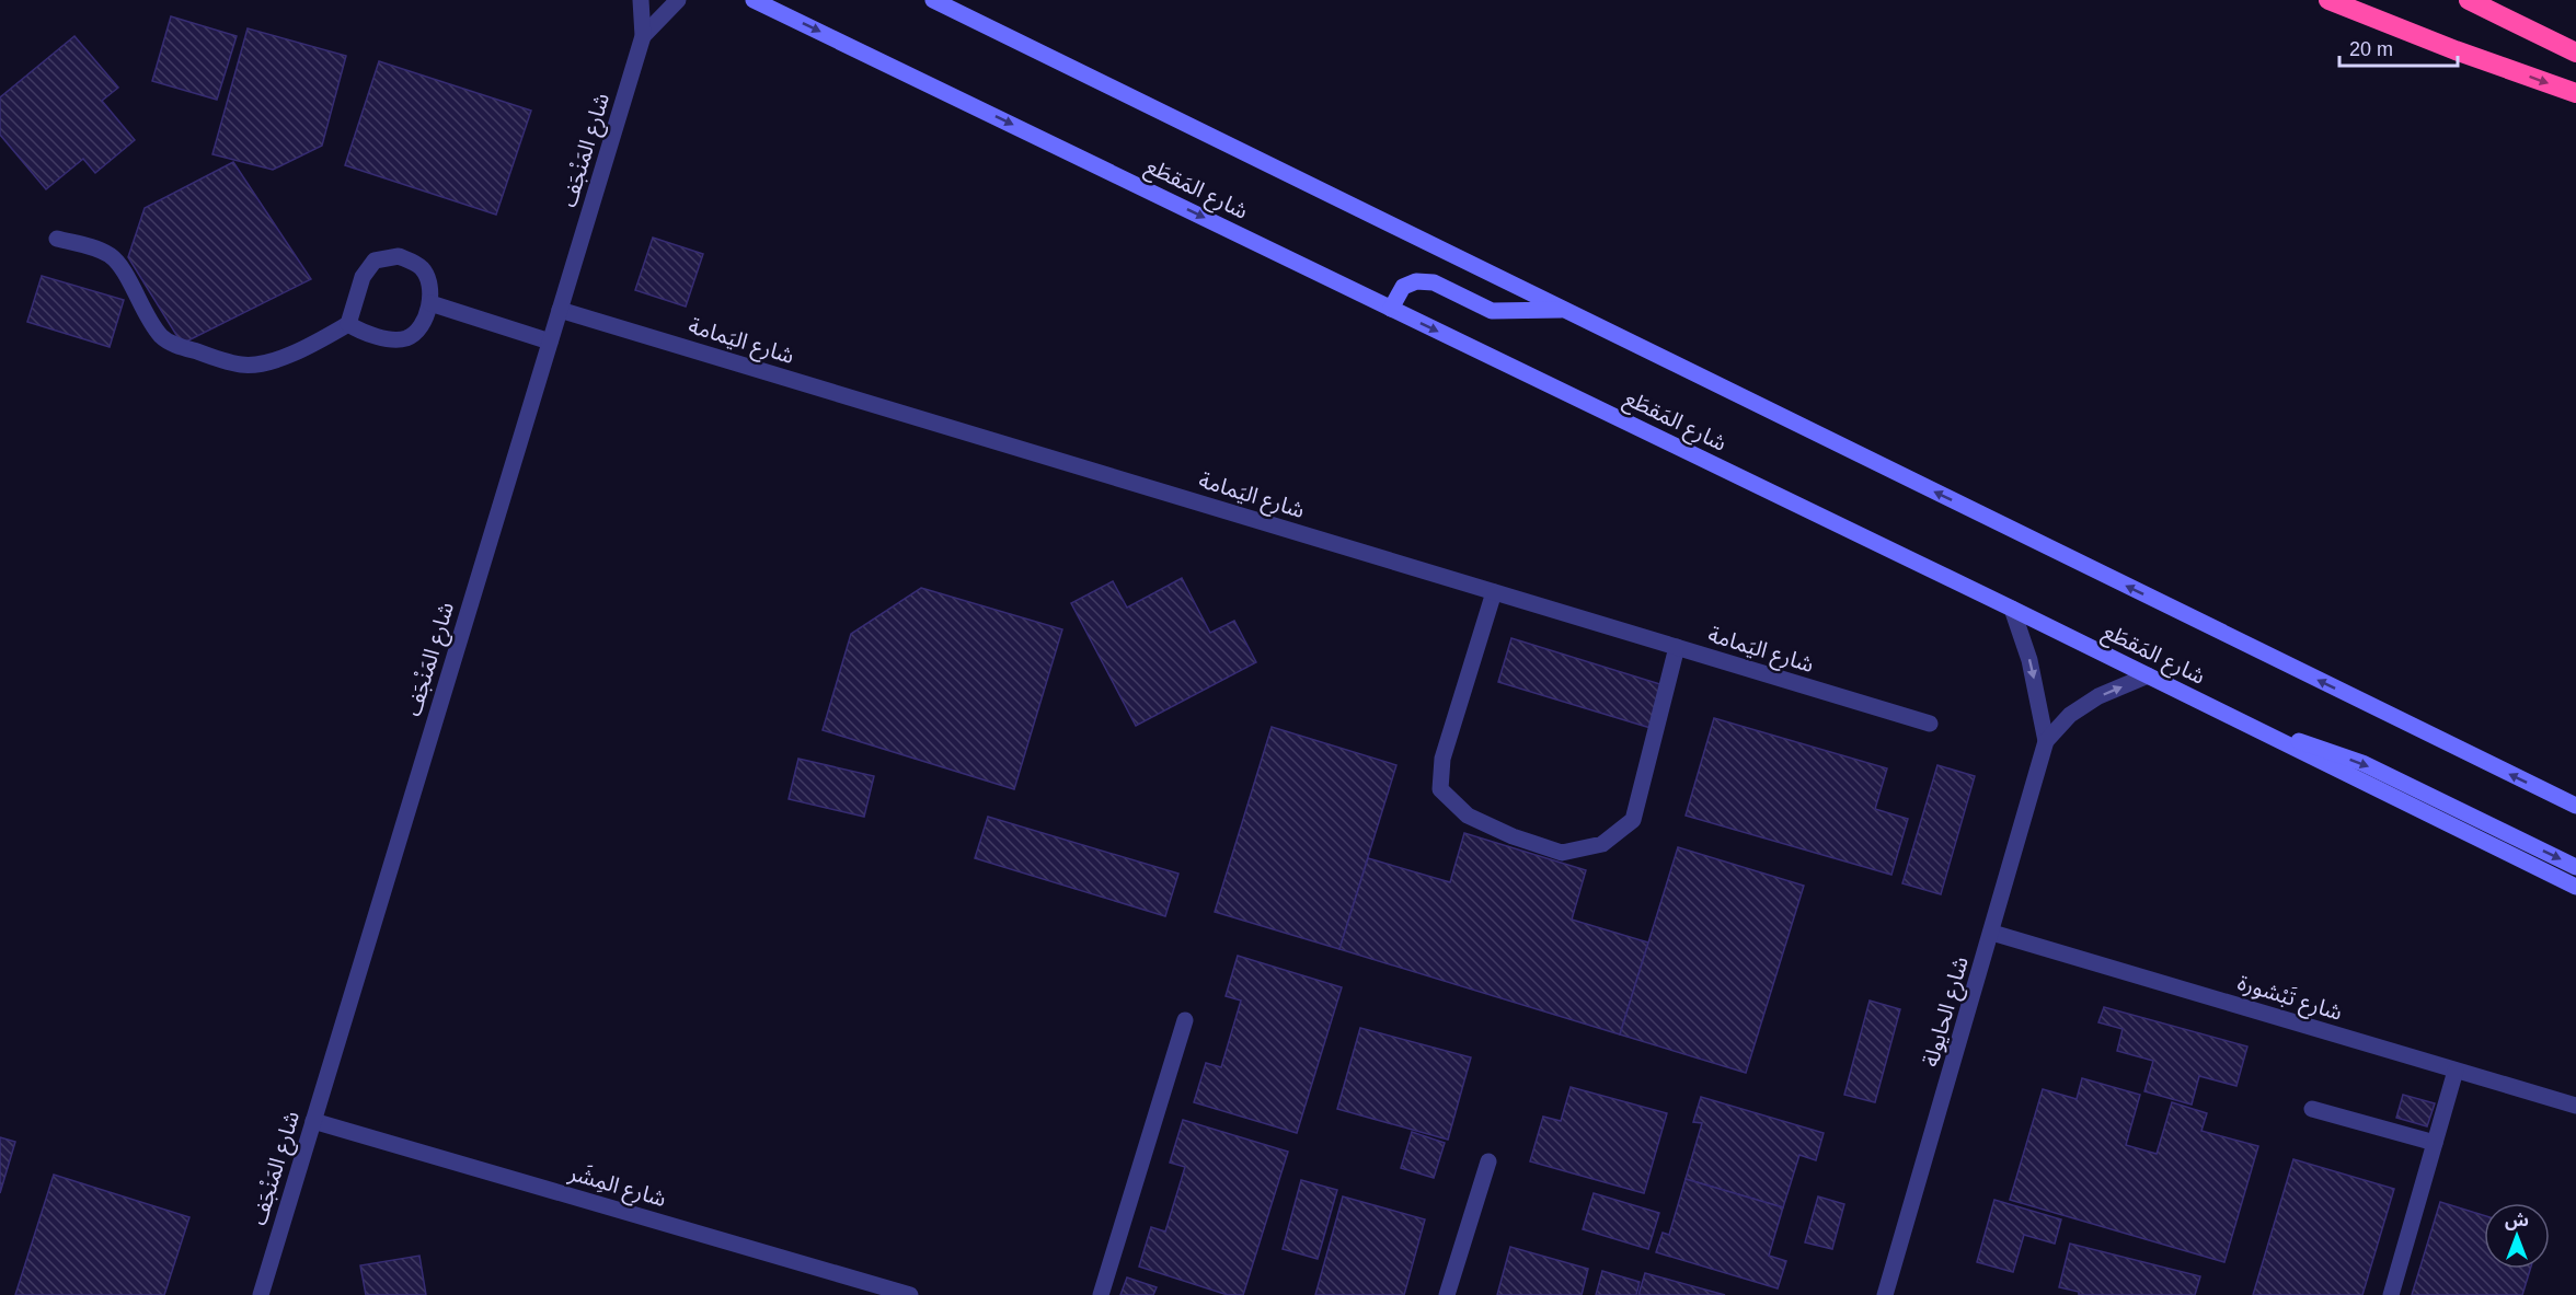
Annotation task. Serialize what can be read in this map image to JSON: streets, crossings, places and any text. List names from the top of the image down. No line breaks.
{"streets":{"street":["شارع المَنْجَف","شارع المَقطَع","شارع اليَمامة","شارع تَبْشورة","شارع الحايولة","شارع المِشَر"]},"crossings":[["شارع المَنْجَف","شارع اليَمامة"],["شارع المَنْجَف","شارع المِشَر"],["شارع المَقطَع","شارع الحايولة"],["شارع تَبْشورة","شارع الحايولة"]],"scale_bar":"20 m","north":"top"}
